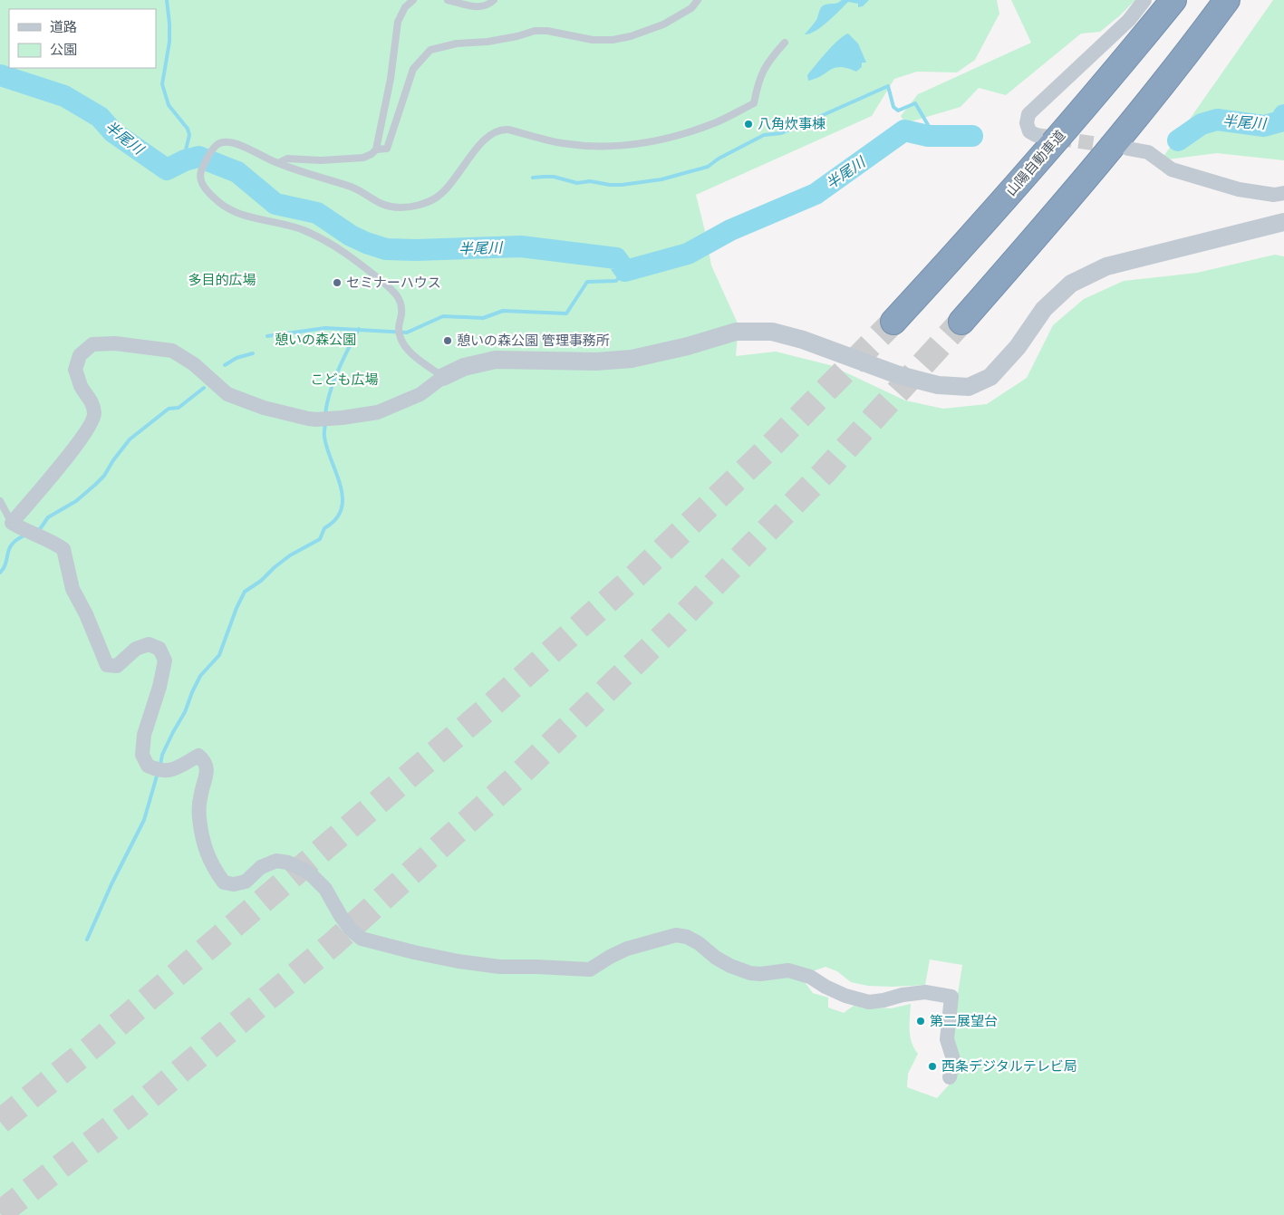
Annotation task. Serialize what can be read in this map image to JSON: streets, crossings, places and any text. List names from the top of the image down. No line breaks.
{"streets":{"highway":["山陽自動車道"]},"water":["半尾川"],"parks":["多目的広場","憩いの森公園","こども広場"],"places":["八角炊事棟","セミナーハウス","憩いの森公園 管理事務所","第二展望台","西条デジタルテレビ局"],"legend":["道路","公園"]}
